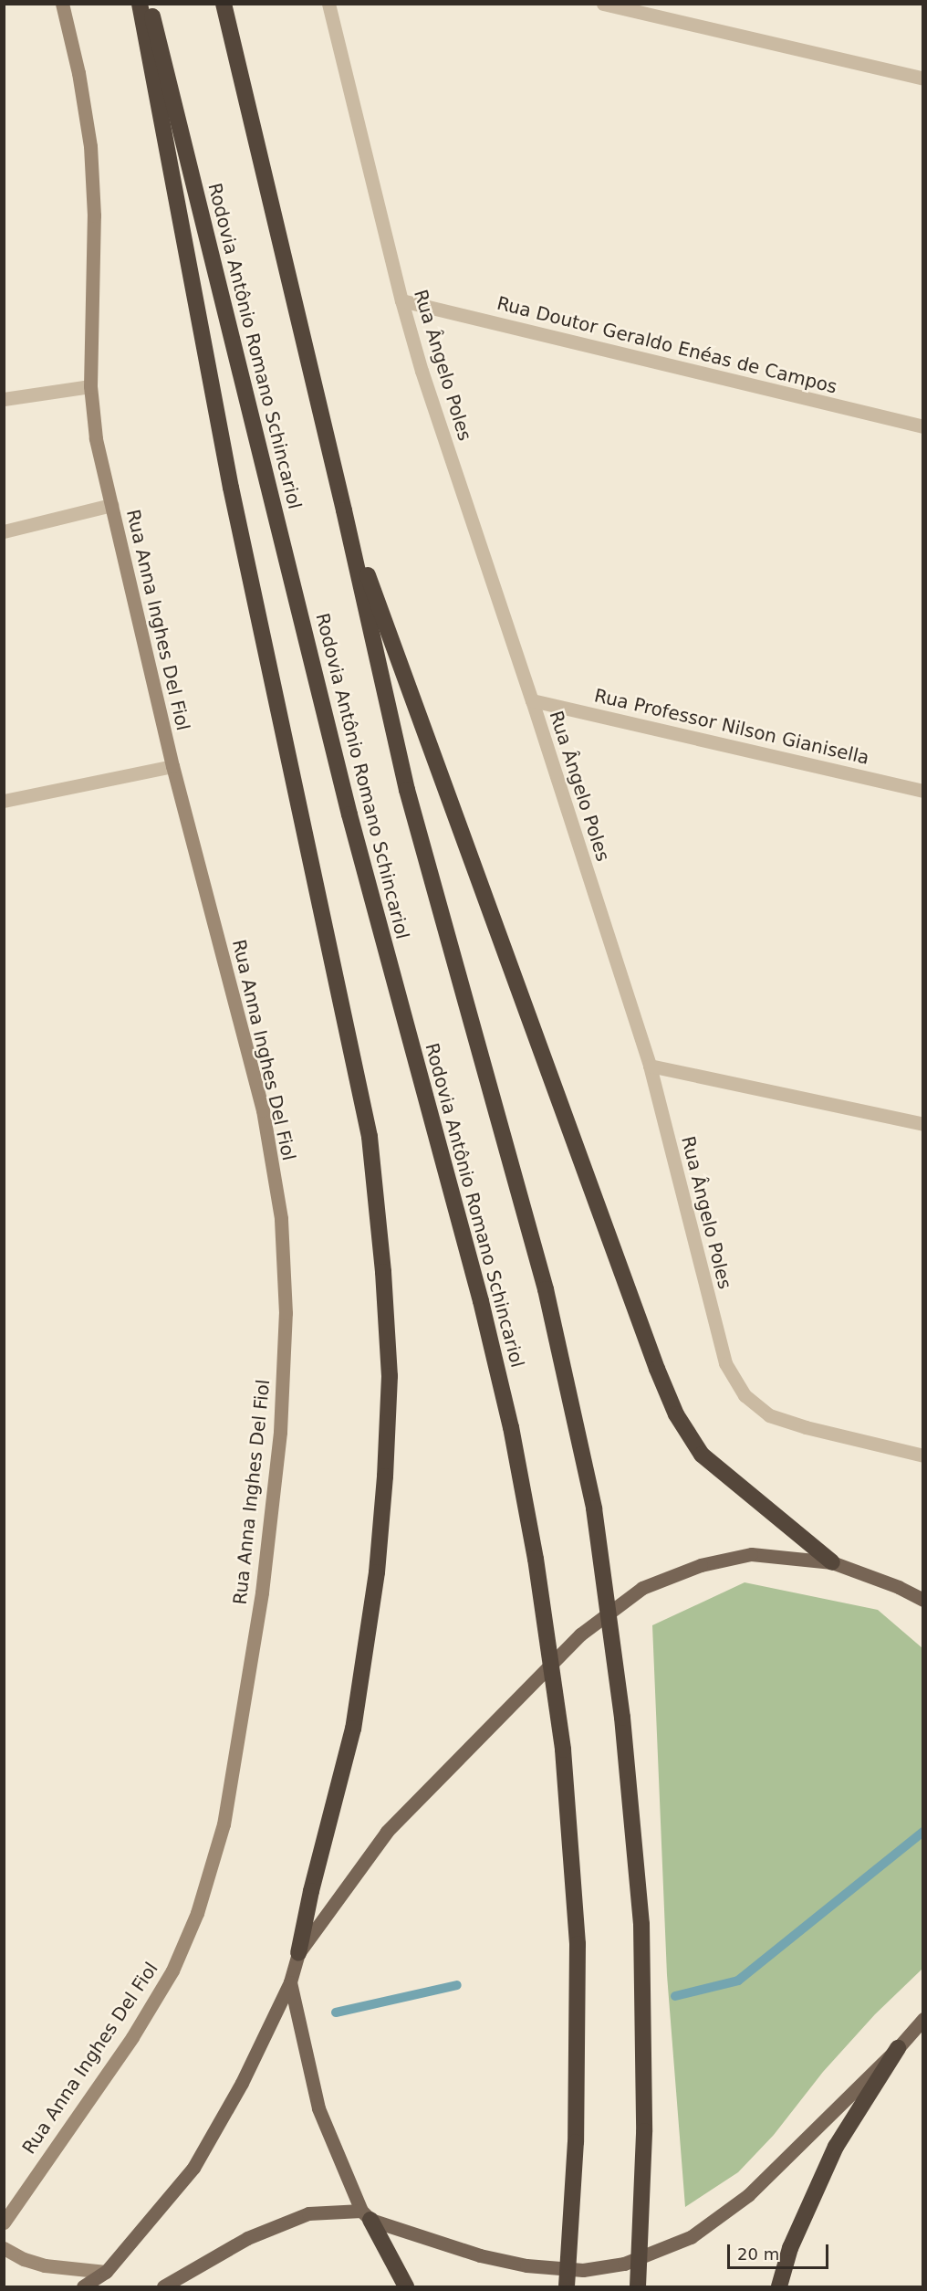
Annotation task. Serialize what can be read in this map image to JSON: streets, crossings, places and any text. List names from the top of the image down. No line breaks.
{"streets":{"highway":["Rodovia Antônio Romano Schincariol"],"street":["Rua Doutor Geraldo Enéas de Campos","Rua Ângelo Poles","Rua Anna Inghes Del Fiol","Rua Professor Nilson Gianisella"]},"crossings":[["Rua Doutor Geraldo Enéas de Campos","Rua Ângelo Poles"],["Rua Ângelo Poles","Rua Professor Nilson Gianisella"]],"scale_bar":"20 m"}
